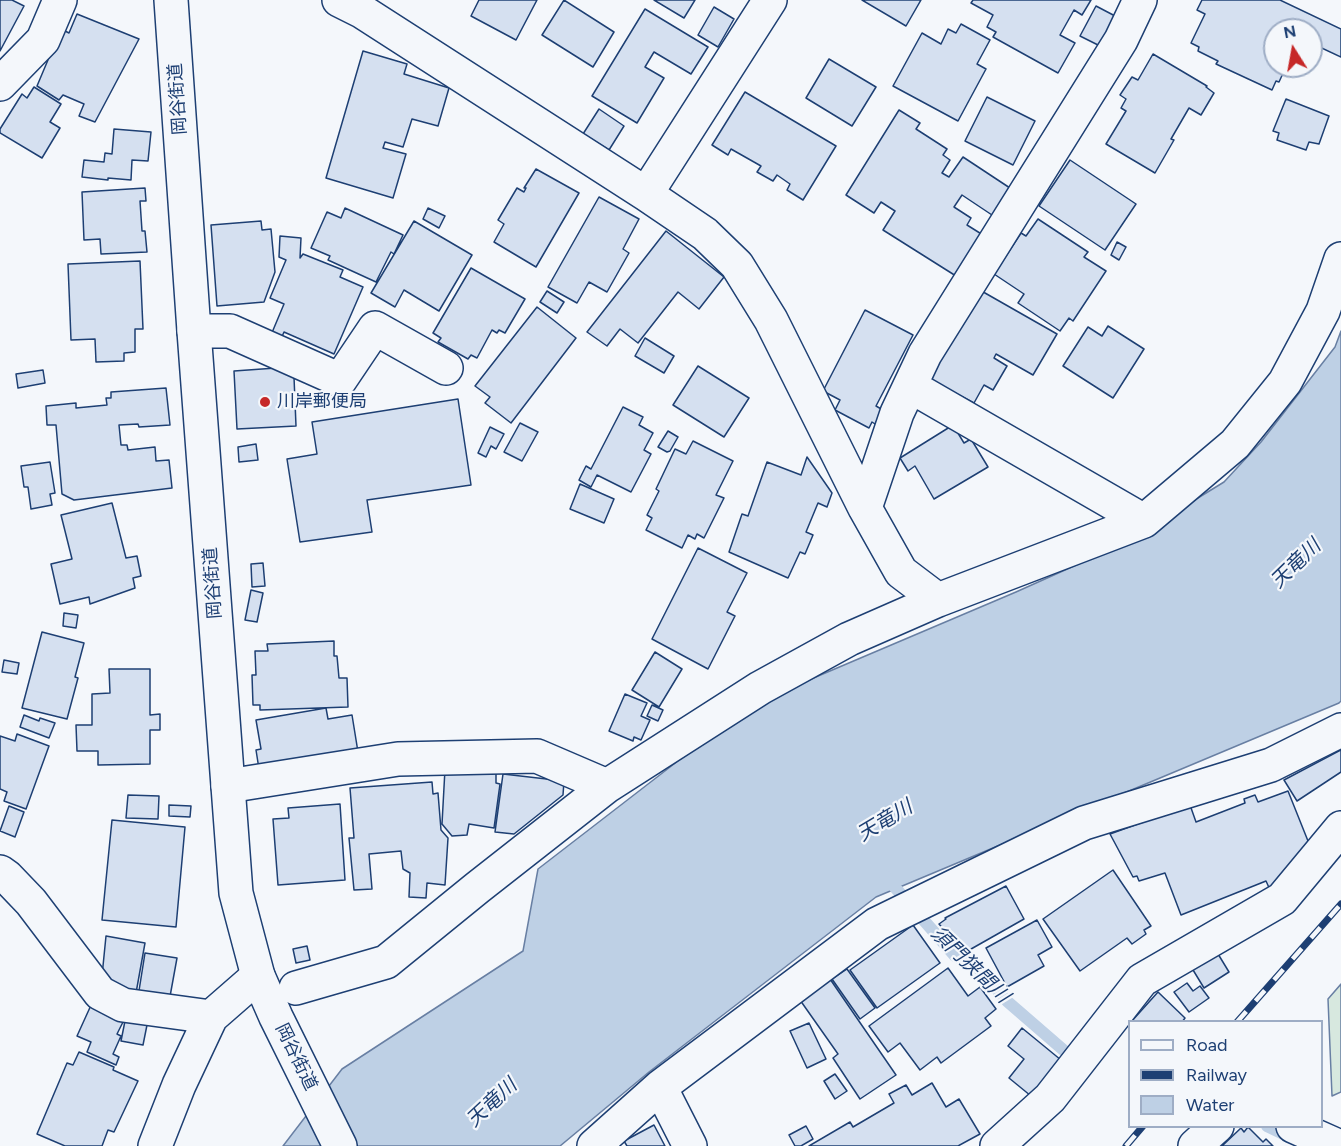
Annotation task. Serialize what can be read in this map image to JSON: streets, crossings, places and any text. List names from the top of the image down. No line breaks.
{"streets":{"street":["岡谷街道"]},"water":["天竜川","須門狭間川"],"places":["川岸郵便局"],"legend":["Road","Railway","Water"],"north":"top"}
